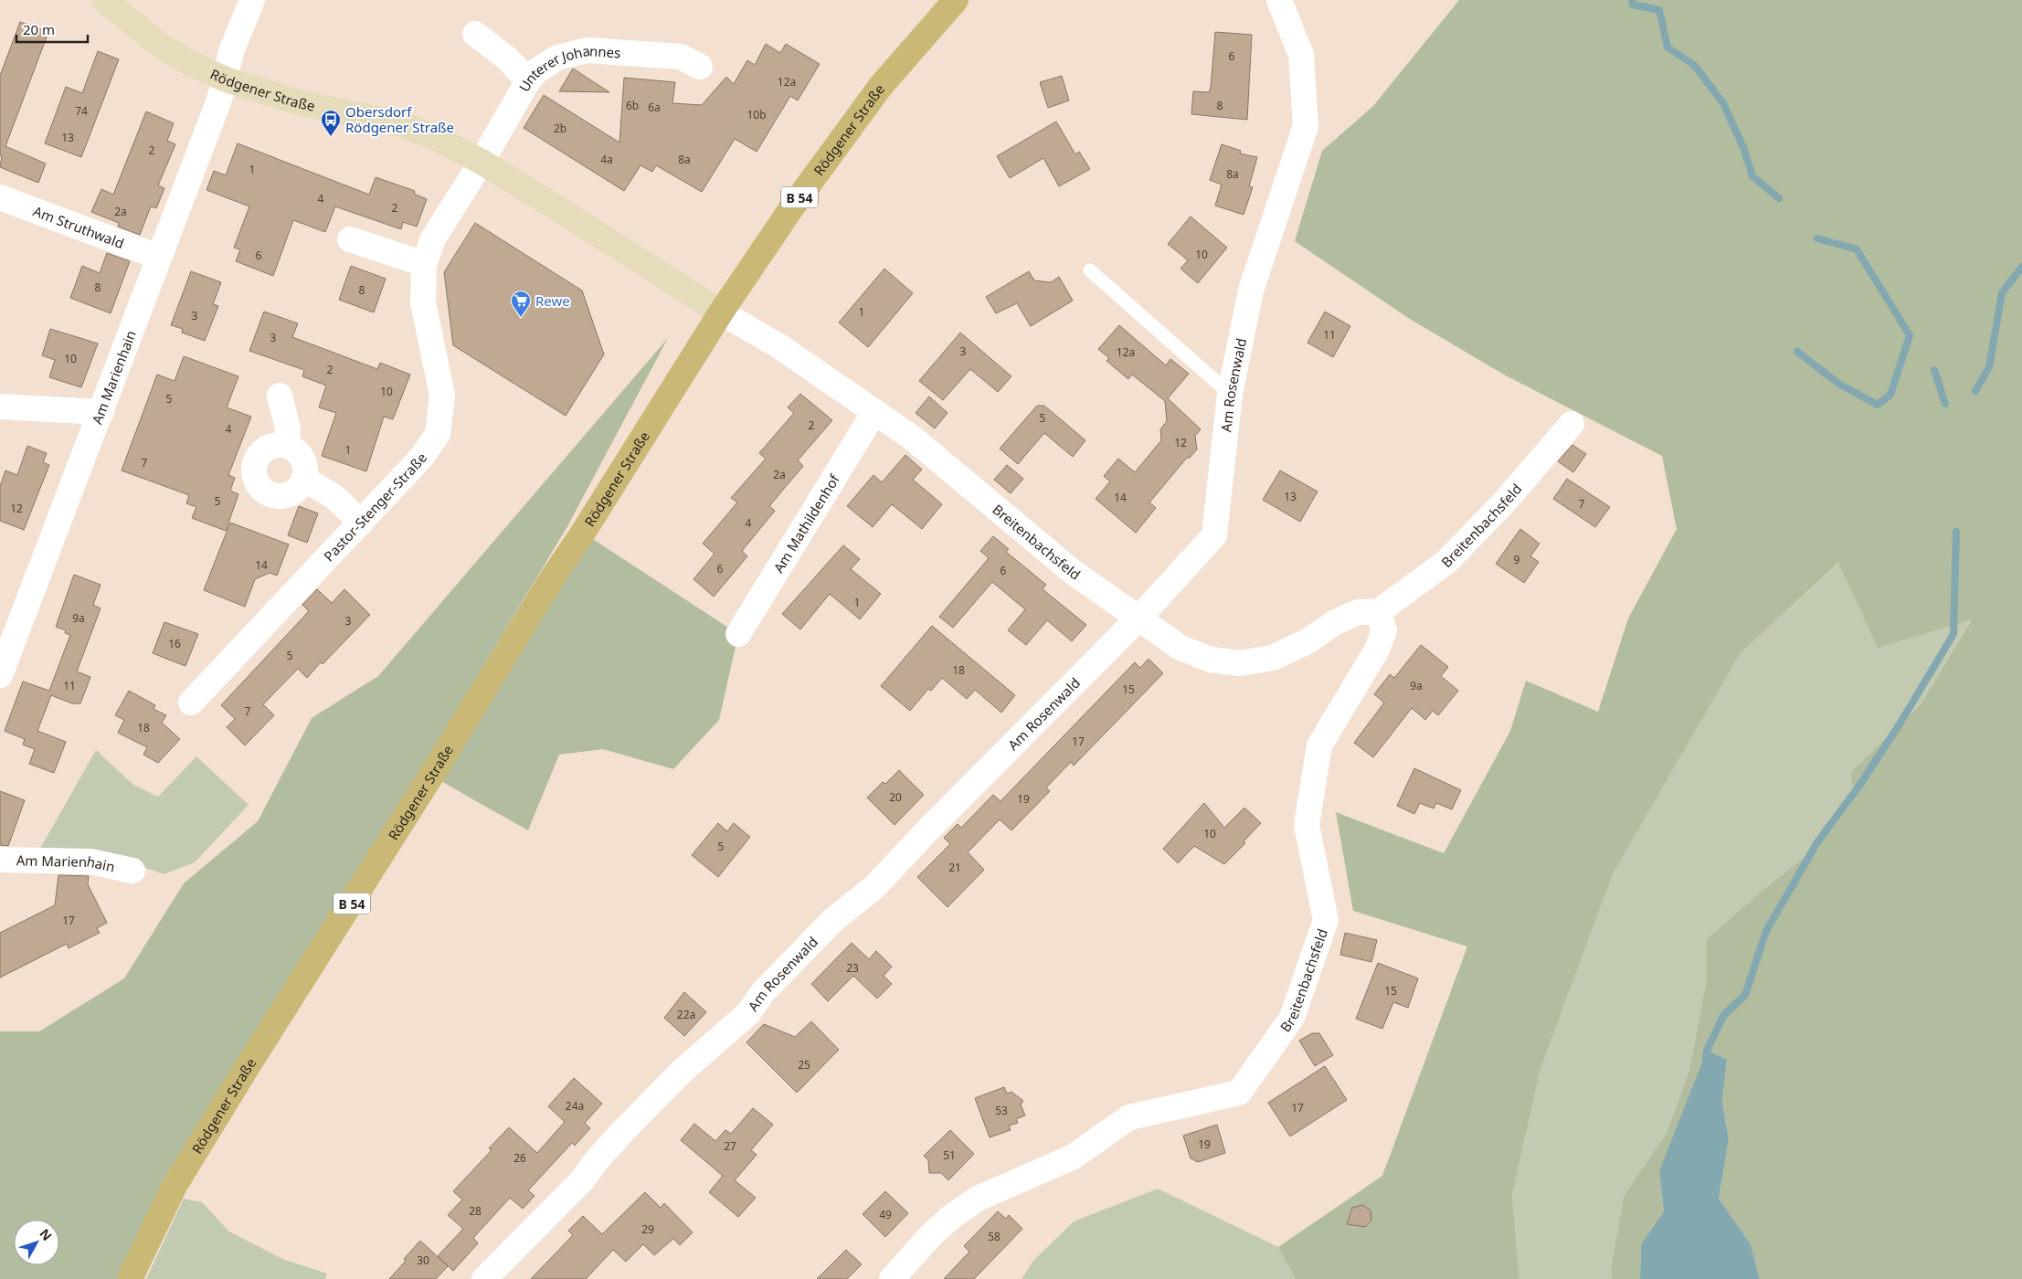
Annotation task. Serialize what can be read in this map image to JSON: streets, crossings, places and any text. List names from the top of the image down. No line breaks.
{"streets":{"main road":["Rödgener Straße","B 54"],"street":["Unterer Johannes","Am Struthwald","Am Marienhain","Am Rosenwald","Pastor-Stenger-Straße","Am Mathildenhof","Breitenbachsfeld"]},"crossings":[["Unterer Johannes","Rödgener Straße"],["Unterer Johannes","Pastor-Stenger-Straße"],["Rödgener Straße","Am Marienhain"],["Rödgener Straße","Pastor-Stenger-Straße"],["Rödgener Straße","Breitenbachsfeld"],["Am Struthwald","Am Marienhain"],["Am Rosenwald","Breitenbachsfeld"],["Am Mathildenhof","Breitenbachsfeld"]],"places":{"bus stop":["Obersdorf Rödgener Straße"],"supermarket":["Rewe"]},"house_numbers":["6","12a","6b","8","6a","74","10b","2b","13","2","4a","8a","1","8a","4","2","2a","10","6","8","8","1","3","11","3","3","12a","10","2","10","5","5","2","4","12","1","7","2a","13","14","5","7","12","4","9","14","6","6","1","9a","3","16","5","18","11","9a","15","7","18","17","20","19","10","5","21","17","23","15","22a","25","24a","17","53","19","27","51","26","28","49","29","58","30"],"scale_bar":"20 m","north":"top right"}
